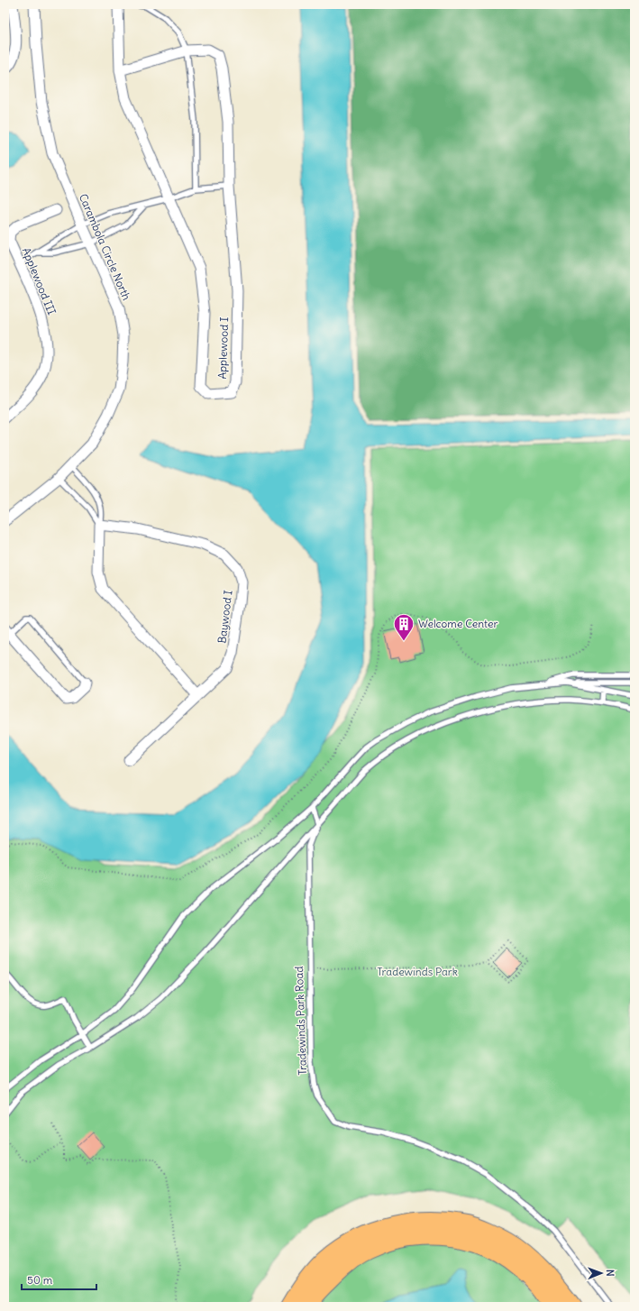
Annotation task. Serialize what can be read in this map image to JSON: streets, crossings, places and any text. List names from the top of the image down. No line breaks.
{"streets":{"street":["Carambola Circle North","Applewood III","Applewood I","Baywood I"],"lane":["Tradewinds Park Road"]},"parks":["Tradewinds Park"],"places":{"building":["Welcome Center"]},"scale_bar":"50 m","north":"right"}
